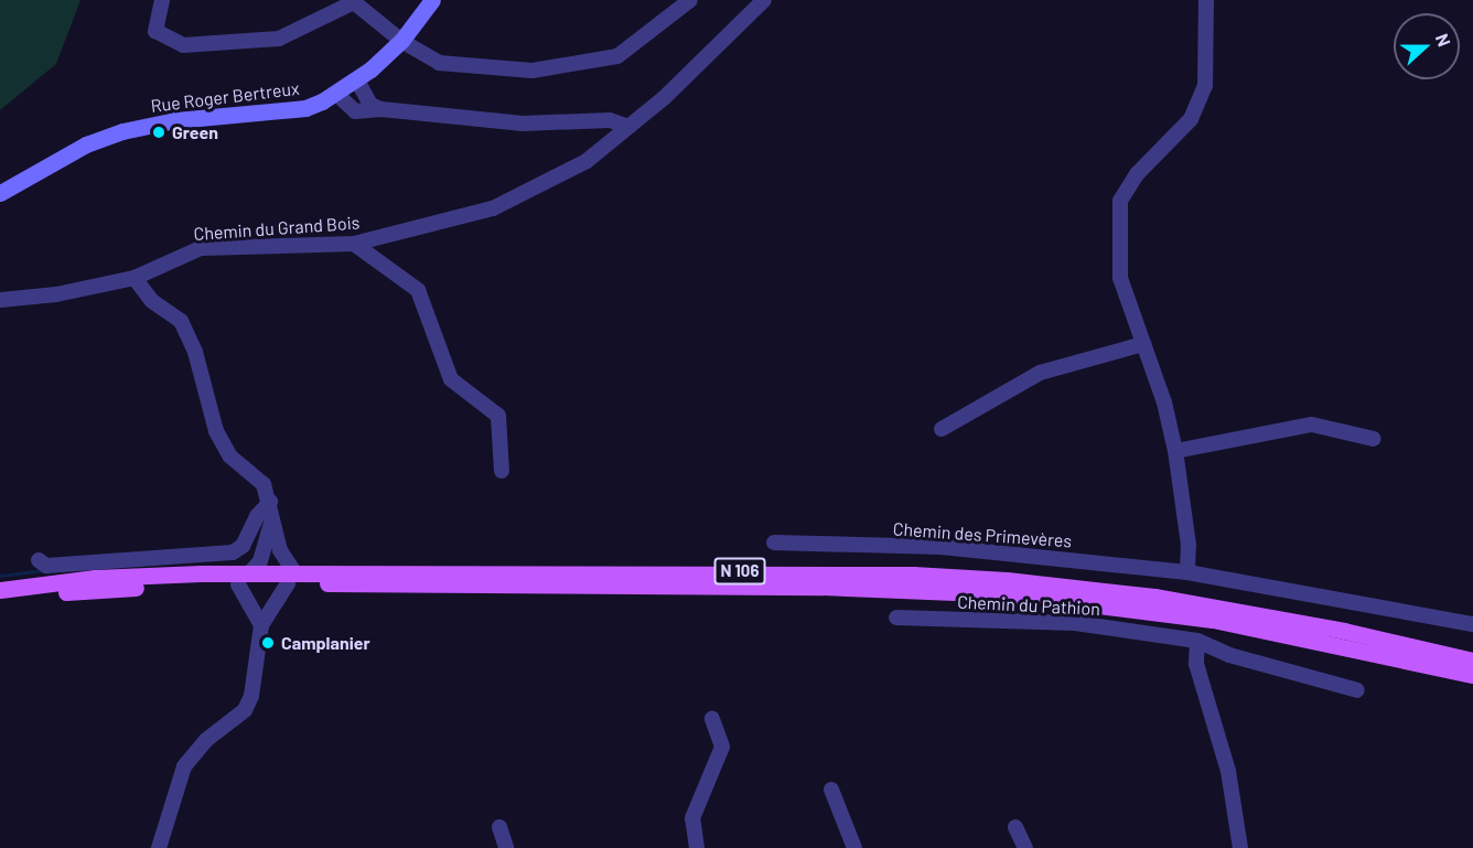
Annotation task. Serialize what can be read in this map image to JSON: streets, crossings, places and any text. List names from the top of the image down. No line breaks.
{"streets":{"main road":["N 106"],"street":["Rue Roger Bertreux","Chemin du Grand Bois","Chemin des Primevères","Chemin du Pathion"]},"places":["Green","Camplanier"],"north":"right"}
